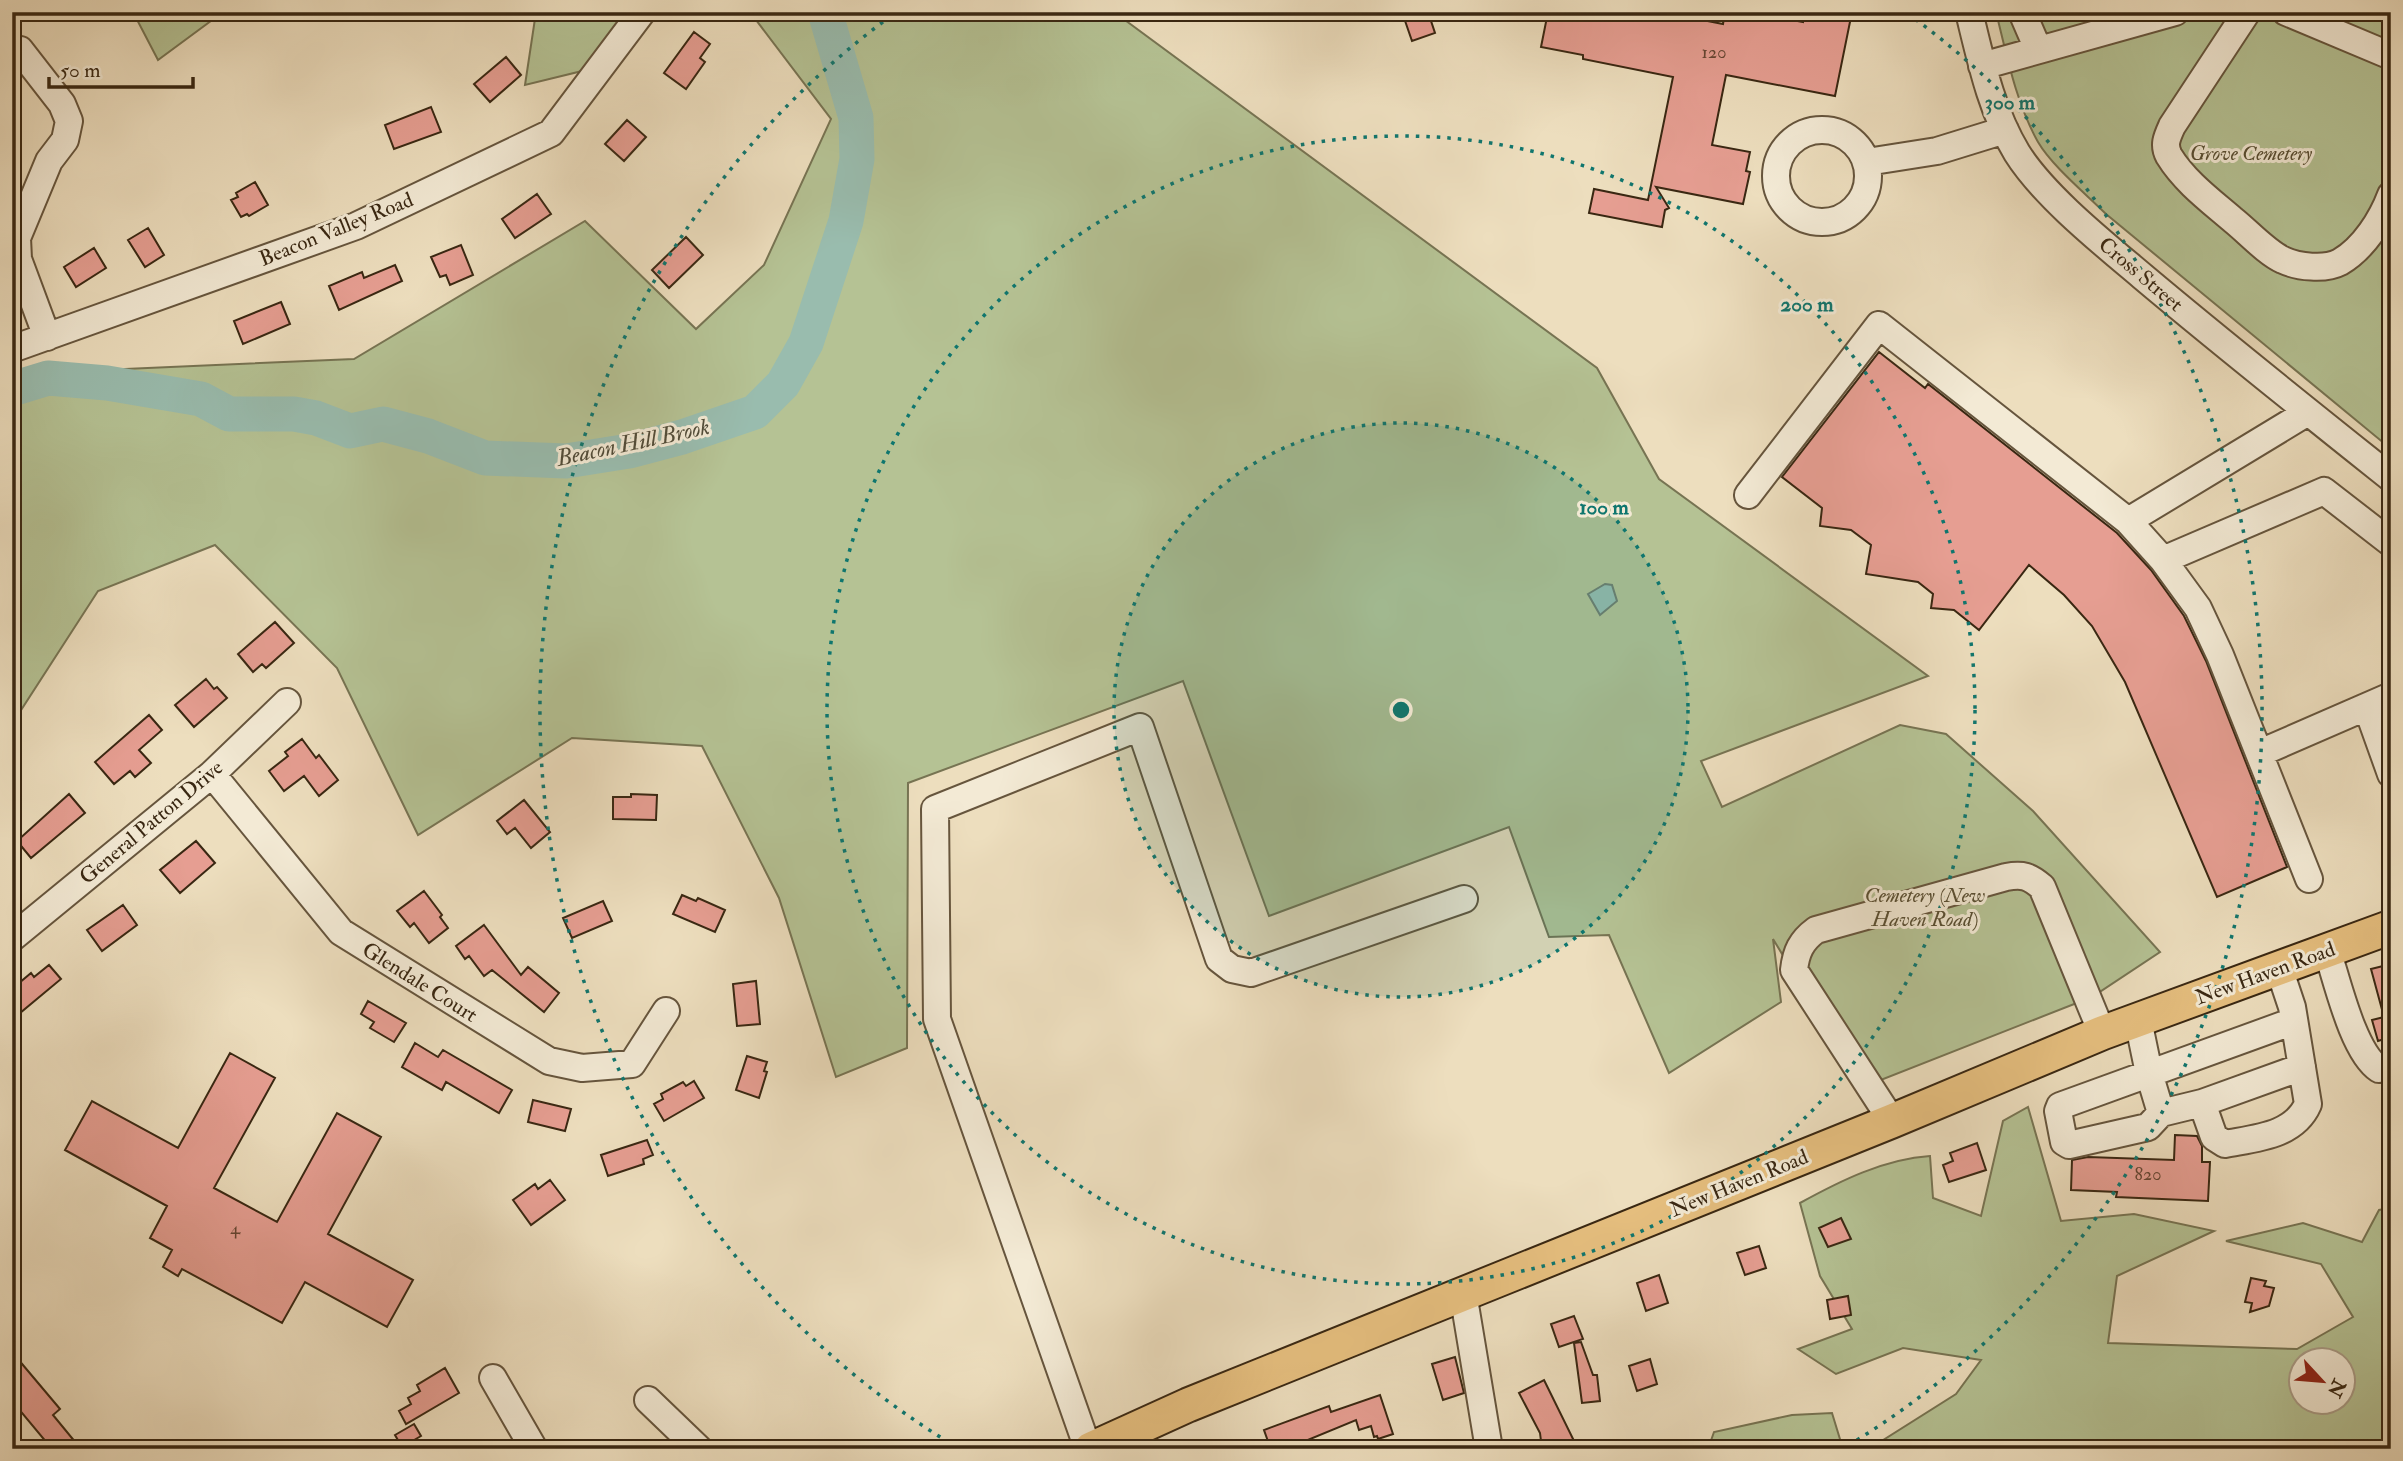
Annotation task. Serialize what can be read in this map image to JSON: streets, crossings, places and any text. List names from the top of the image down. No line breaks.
{"streets":{"main road":["New Haven Road"],"street":["Beacon Valley Road","Cross Street","General Patton Drive","Glendale Court"]},"crossings":[["General Patton Drive","Glendale Court"]],"water":["Beacon Hill Brook"],"parks":["Grove Cemetery","Cemetery (New Haven Road)"],"house_numbers":["120","820","4"],"scale_bar":"50 m","north":"bottom right","rings":["300 m","200 m","100 m"]}
